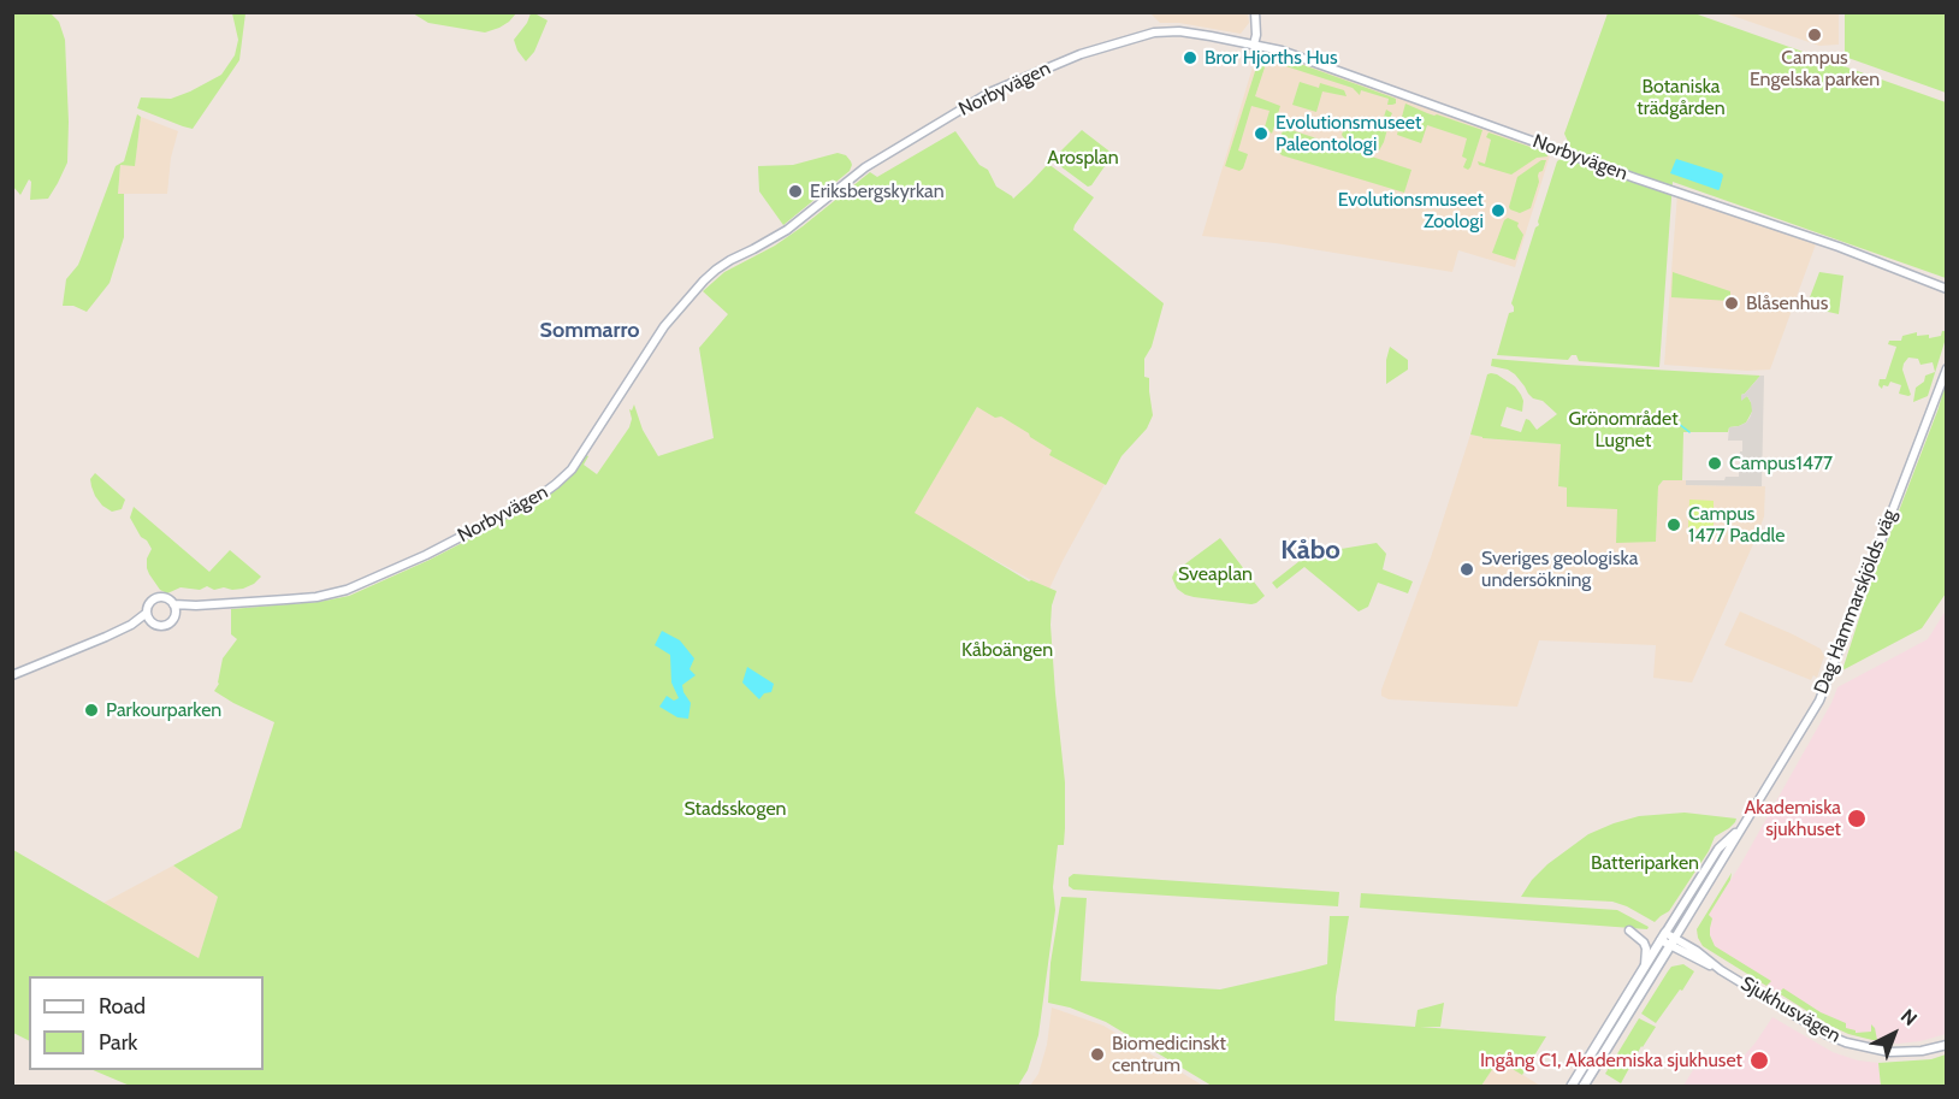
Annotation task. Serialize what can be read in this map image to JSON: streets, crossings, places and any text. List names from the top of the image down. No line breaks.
{"streets":{"main road":["Dag Hammarskjölds väg"],"street":["Norbyvägen","Sjukhusvägen"]},"crossings":[["Dag Hammarskjölds väg","Sjukhusvägen"]],"districts":["Sommarro","Kåbo"],"parks":["Botaniska trädgården","Arosplan","Grönområdet Lugnet","Sveaplan","Kåboängen","Stadsskogen","Batteriparken"],"places":["Campus Engelska parken","Bror Hjorths Hus","Evolutionsmuseet Paleontologi","Eriksbergskyrkan","Evolutionsmuseet Zoologi","Blåsenhus","Campus1477","Campus 1477 Paddle","Sveriges geologiska undersökning","Parkourparken","Akademiska sjukhuset","Biomedicinskt centrum","Ingång C1, Akademiska sjukhuset"],"legend":["Road","Park"],"north":"top right"}
